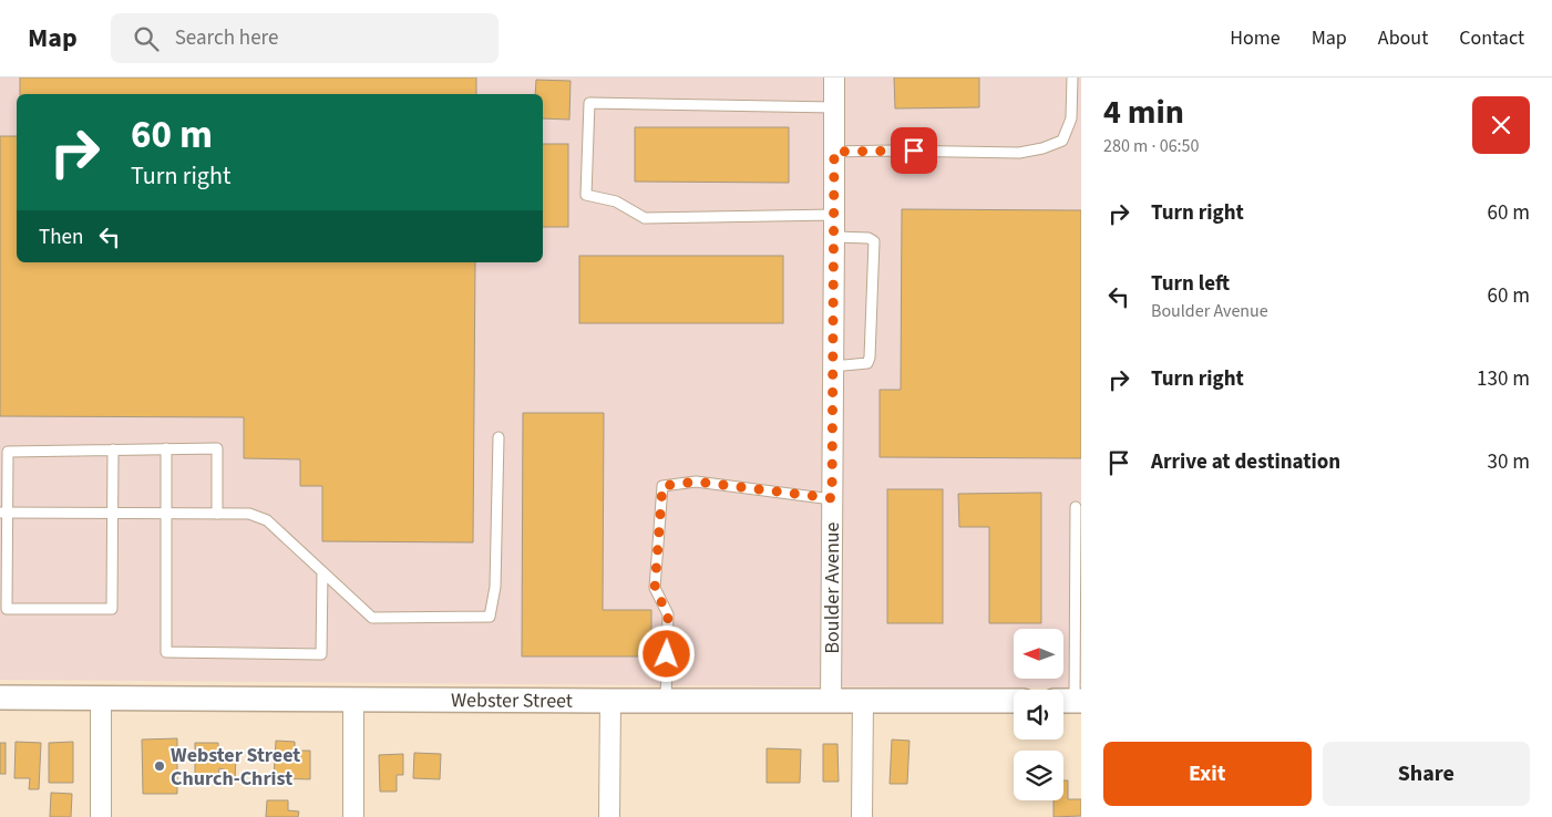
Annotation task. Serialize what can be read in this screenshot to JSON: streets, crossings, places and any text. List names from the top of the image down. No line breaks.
{"streets":{"street":["Boulder Avenue","Webster Street"]},"crossings":[["Boulder Avenue","Webster Street"]],"places":["Webster Street Church-Christ"],"north":"left","page":{"header":"Map","search":"Search here","nav":["Home","Map","About","Contact"],"heading":["4 min","280 m · 06:50"],"turn":["60 m","Turn right"],"list":[{"name":"Turn right","value":"60 m"},{"name":"Turn left","note":"Boulder Avenue","value":"60 m"},{"name":"Turn right","value":"130 m"},{"name":"Arrive at destination","value":"30 m"}],"then":"Then","buttons":["Exit","Share"]}}
